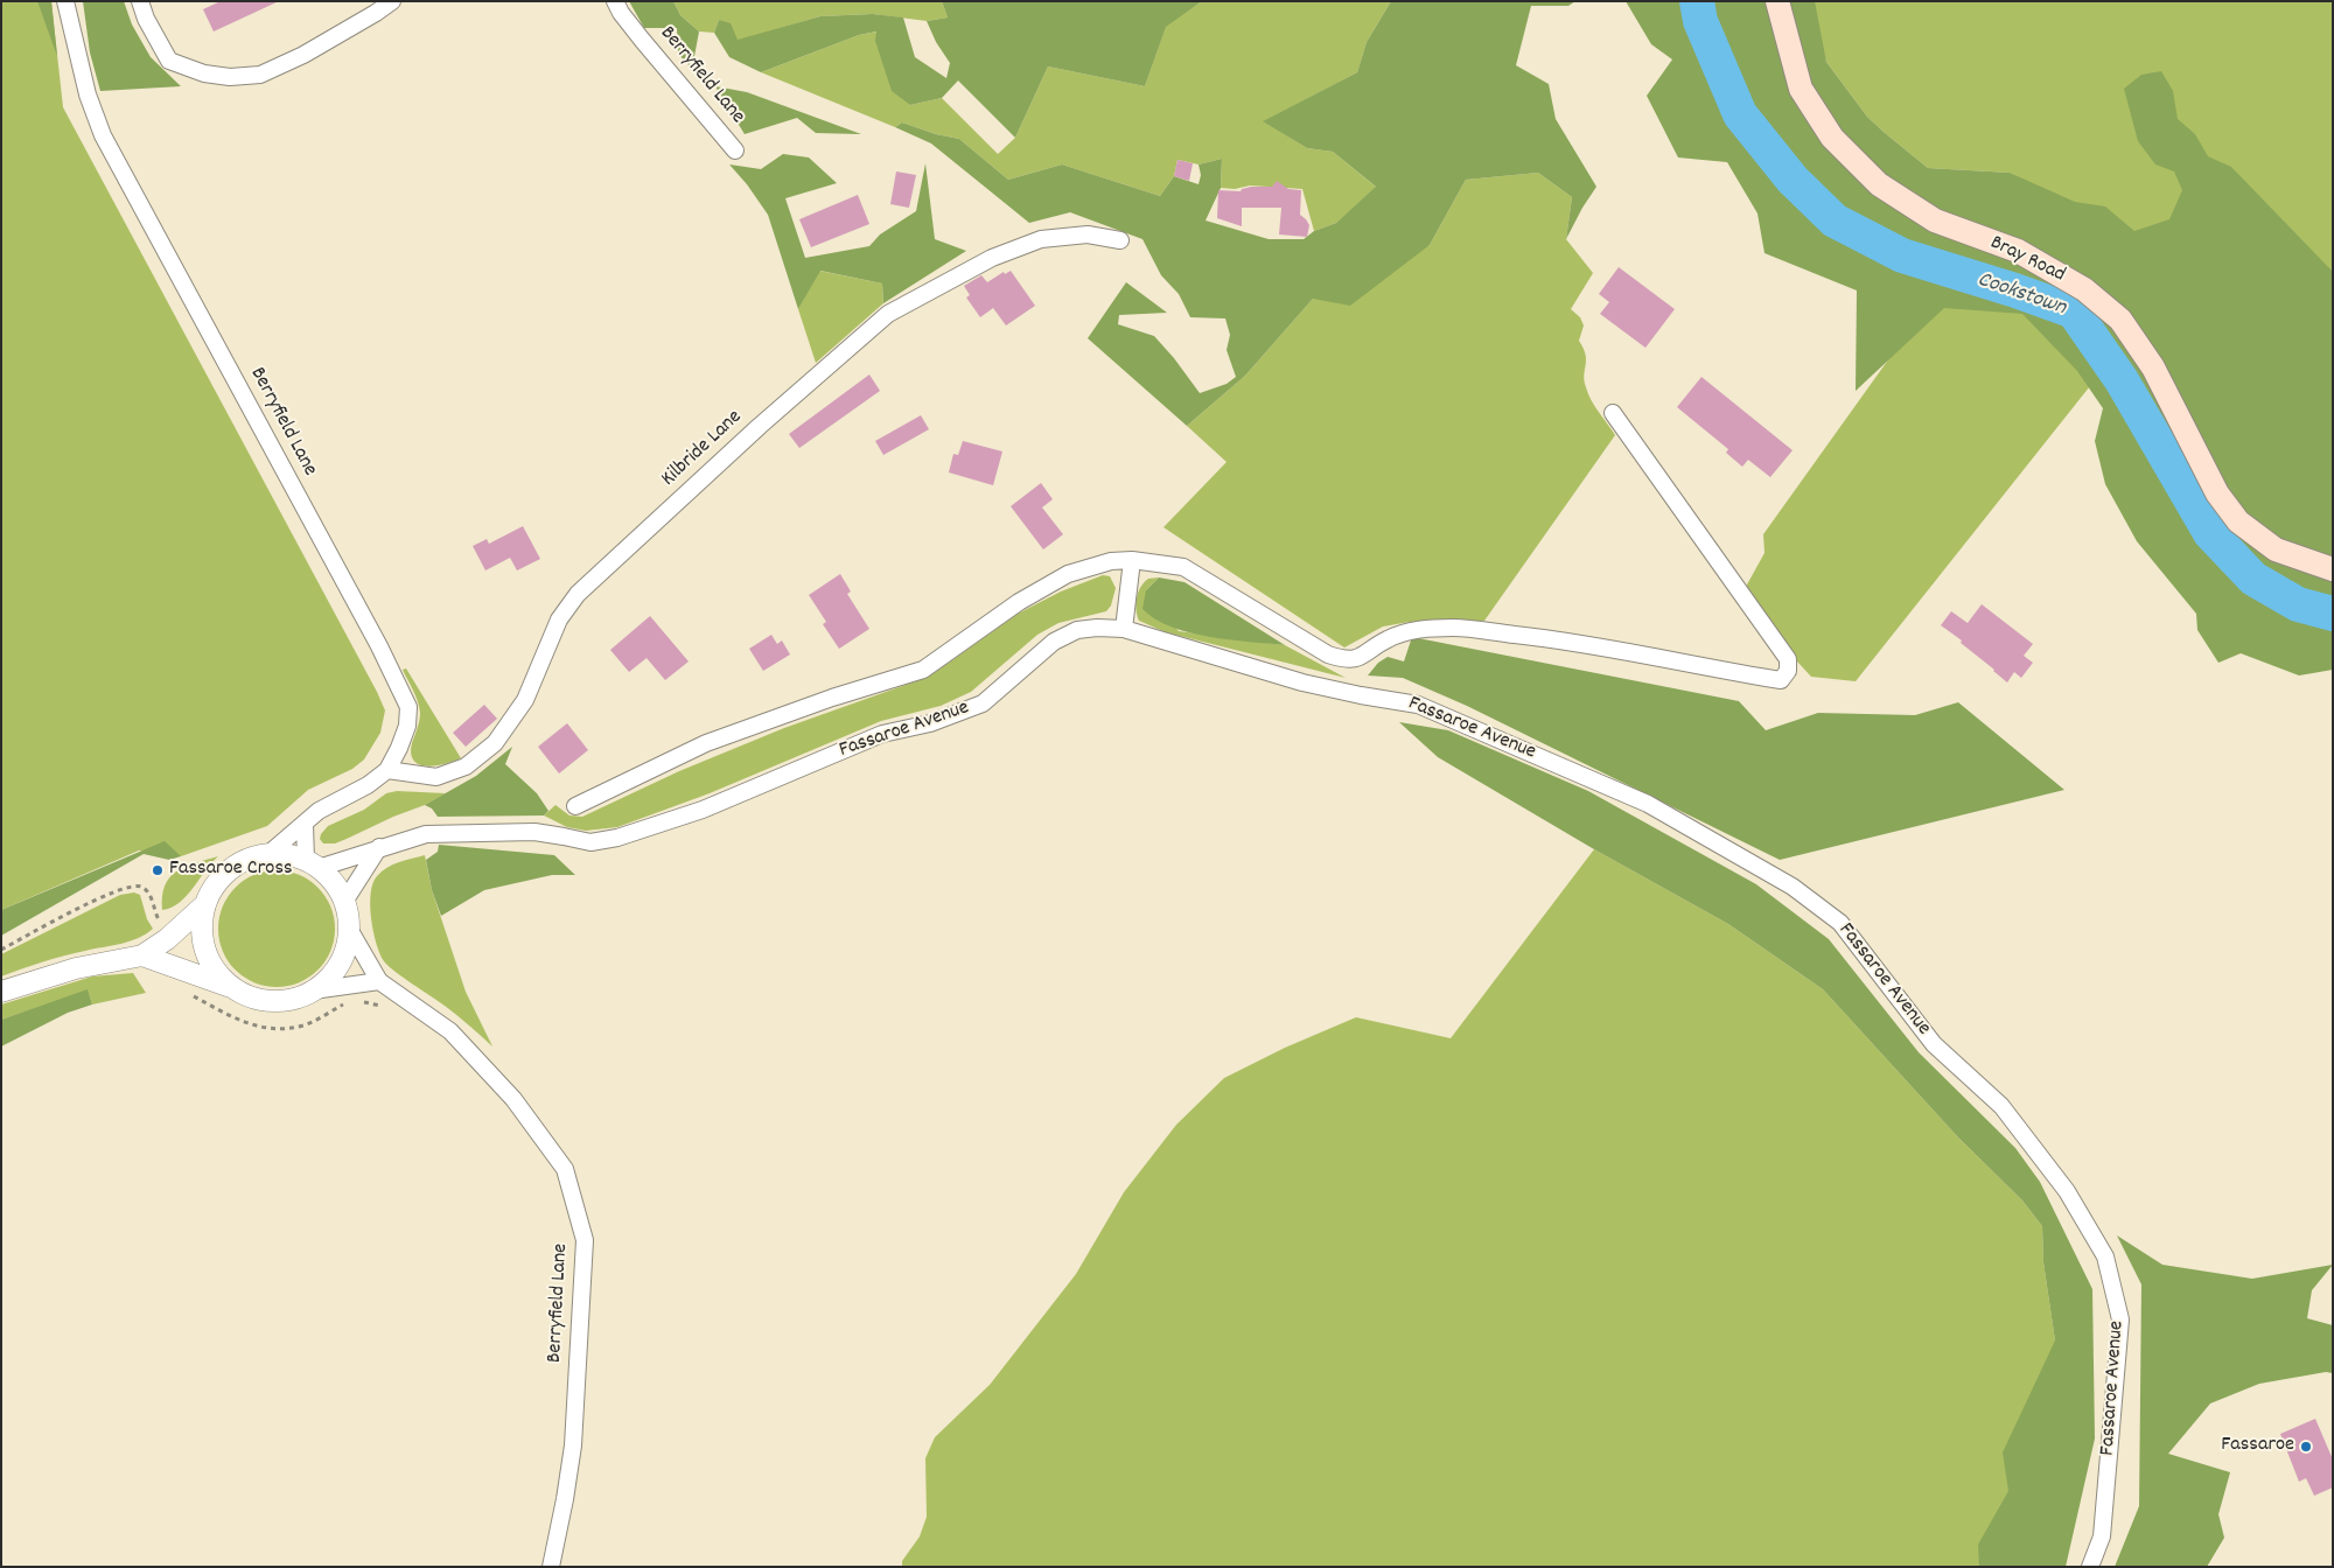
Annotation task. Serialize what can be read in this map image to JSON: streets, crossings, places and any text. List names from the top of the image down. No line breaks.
{"streets":{"main road":["Bray Road"],"street":["Berryfield Lane","Kilbride Lane","Fassaroe Avenue"]},"crossings":[["Berryfield Lane","Kilbride Lane"],["Berryfield Lane","Fassaroe Avenue"]],"water":["Cookstown"],"places":["Fassaroe Cross","Fassaroe"]}
